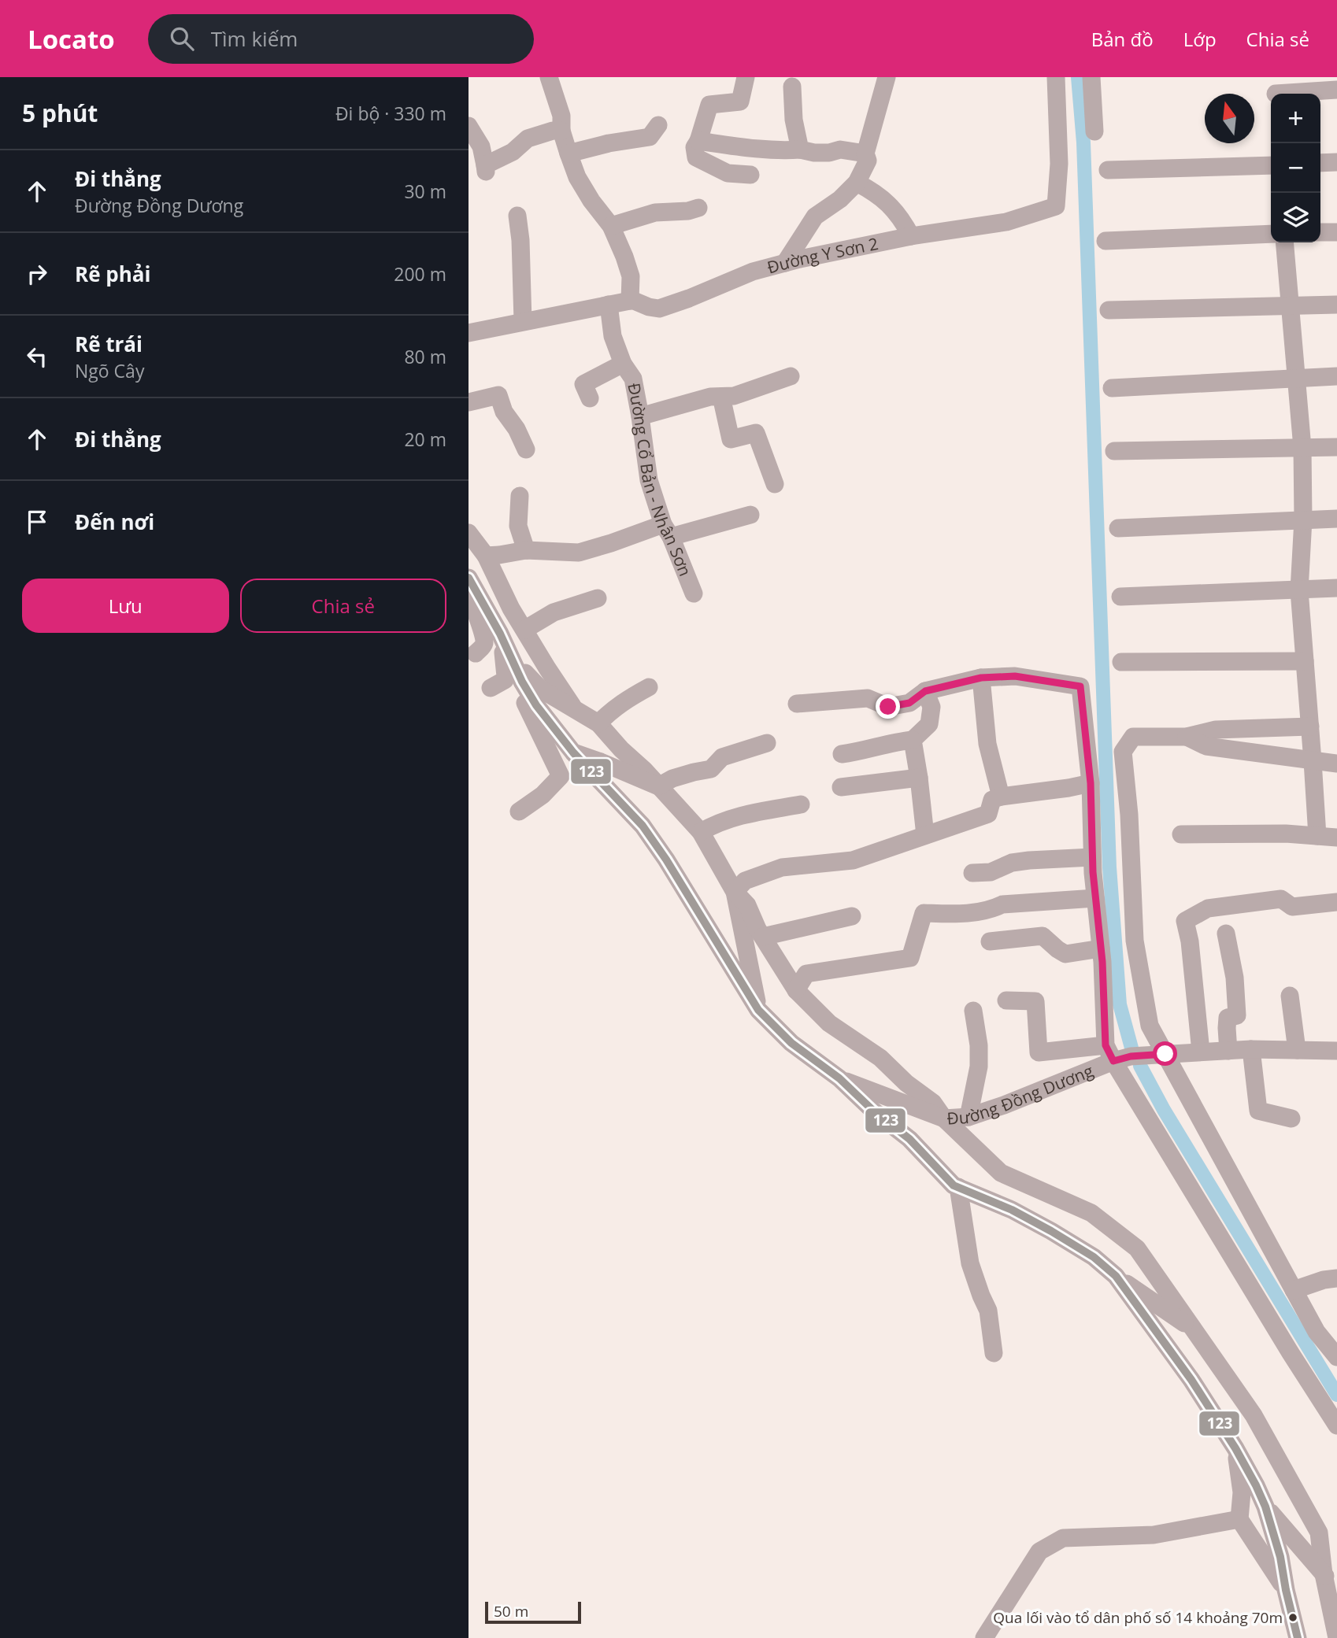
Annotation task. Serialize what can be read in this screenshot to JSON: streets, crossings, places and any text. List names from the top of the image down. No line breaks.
{"streets":{"street":["Đường Y Sơn 2","Đường Cổ Bản - Nhân Sơn","Đường Đồng Dương"]},"crossings":[["Đường Y Sơn 2","Đường Cổ Bản - Nhân Sơn"]],"places":["Qua lối vào tổ dân phố số 14 khoảng 70m"],"lines":["transit line 123"],"scale_bar":"50 m","north":"top","page":{"header":"Locato","search":"Tìm kiếm","nav":["Bản đồ","Lớp","Chia sẻ"],"heading":["5 phút","Đi bộ · 330 m"],"map_buttons":["+","−"],"list":[["Đi thẳng","Đường Đồng Dương","30 m"],["Rẽ phải","200 m"],["Rẽ trái","Ngõ Cây","80 m"],["Đi thẳng","20 m"],"Đến nơi"],"buttons":["Lưu","Chia sẻ"],"scale":"50 m"}}
